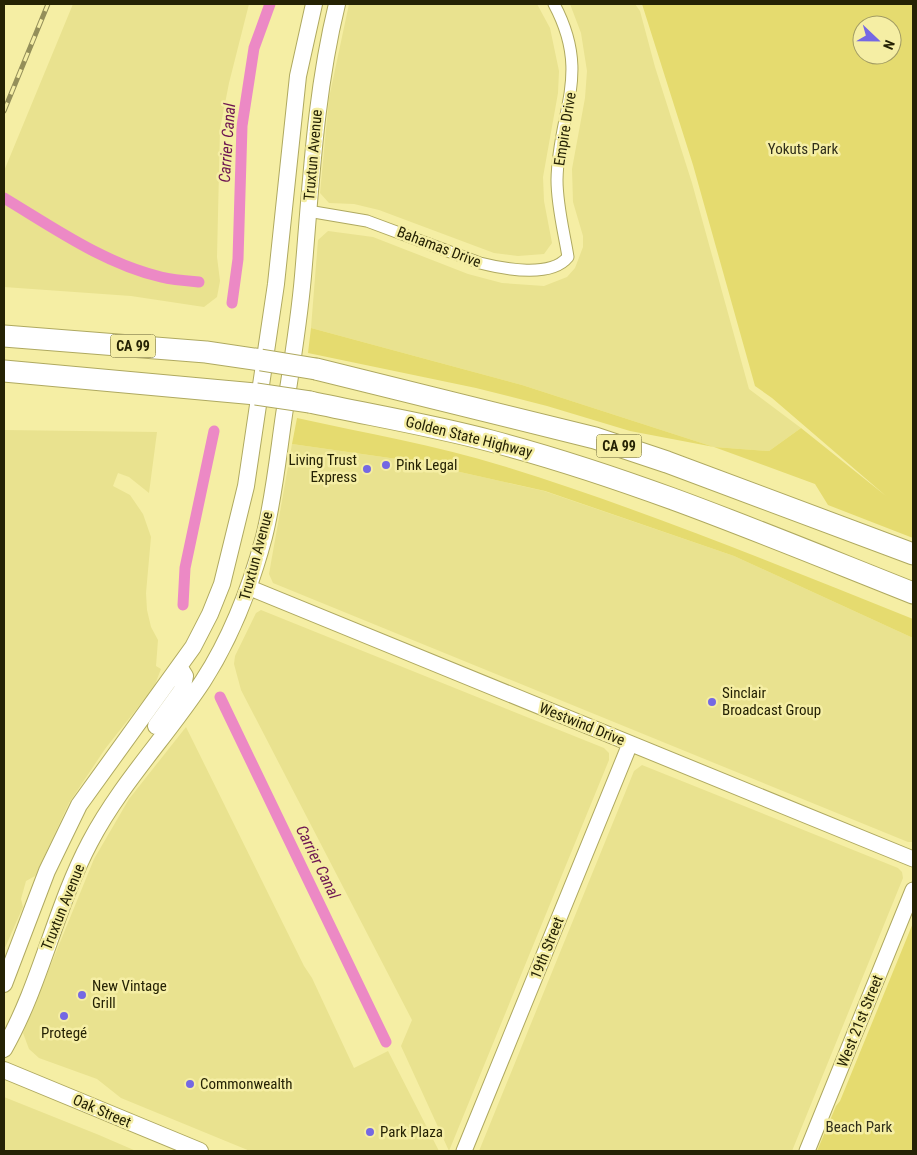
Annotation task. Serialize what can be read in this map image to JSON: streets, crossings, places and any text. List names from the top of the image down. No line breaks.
{"streets":{"highway":["CA 99","Golden State Highway"],"main road":["Truxtun Avenue","Oak Street"],"street":["Empire Drive","Bahamas Drive","Westwind Drive","19th Street","West 21st Street"]},"crossings":[["Empire Drive","Bahamas Drive"],["Truxtun Avenue","Bahamas Drive"],["Truxtun Avenue","Westwind Drive"],["Westwind Drive","19th Street"]],"water":["Carrier Canal"],"parks":["Yokuts Park","Beach Park"],"places":["Pink Legal","Living Trust Express","Sinclair Broadcast Group","New Vintage Grill","Protegé","Commonwealth","Park Plaza"],"north":"right"}
